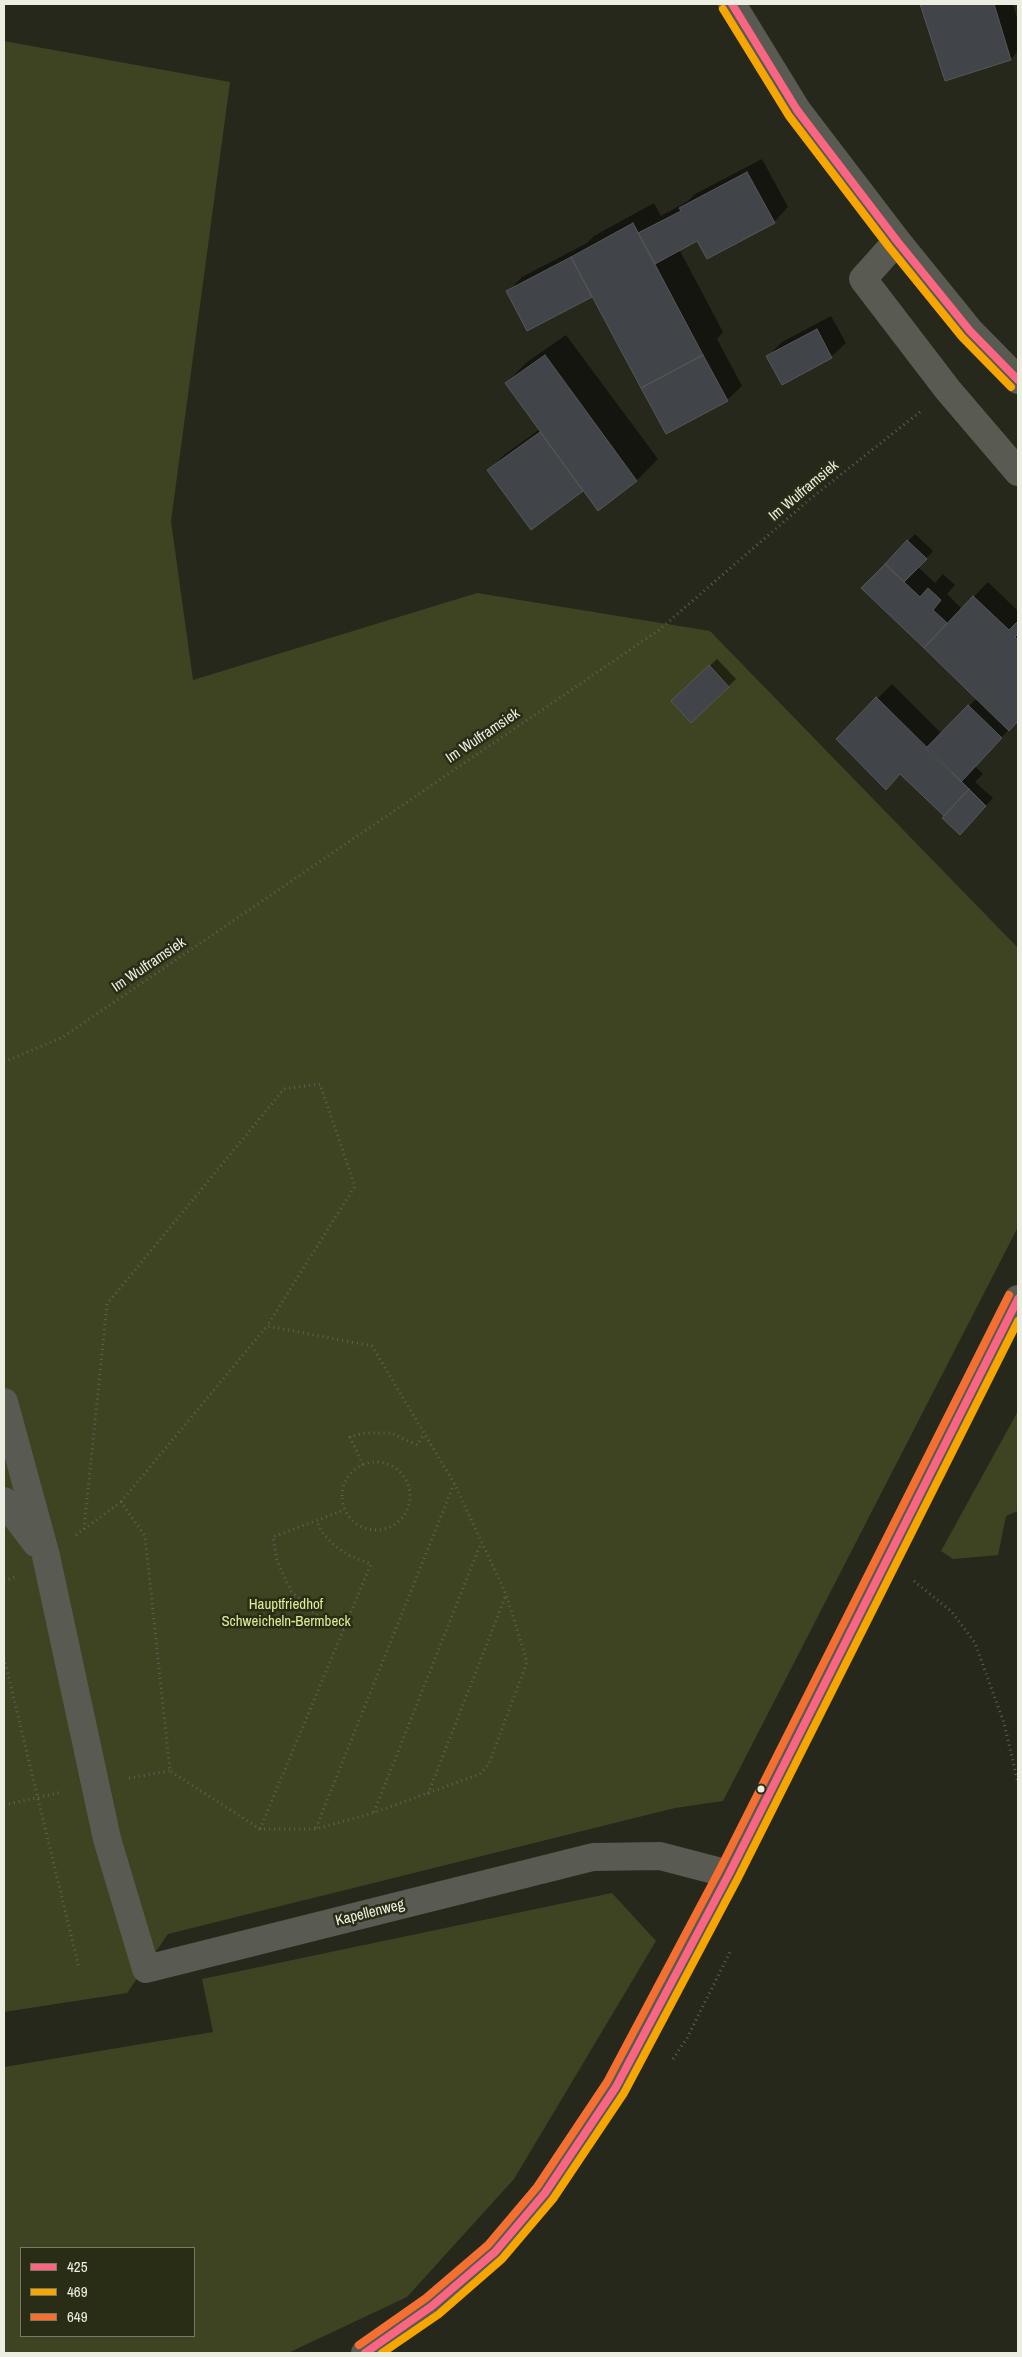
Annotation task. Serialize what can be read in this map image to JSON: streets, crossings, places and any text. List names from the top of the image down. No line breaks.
{"streets":{"street":["Kapellenweg"],"path":["Im Wulframsiek"]},"parks":["Hauptfriedhof Schweicheln-Bermbeck"],"lines":["transit line 425","transit line 469","transit line 649"],"legend":["425","469","649"]}
